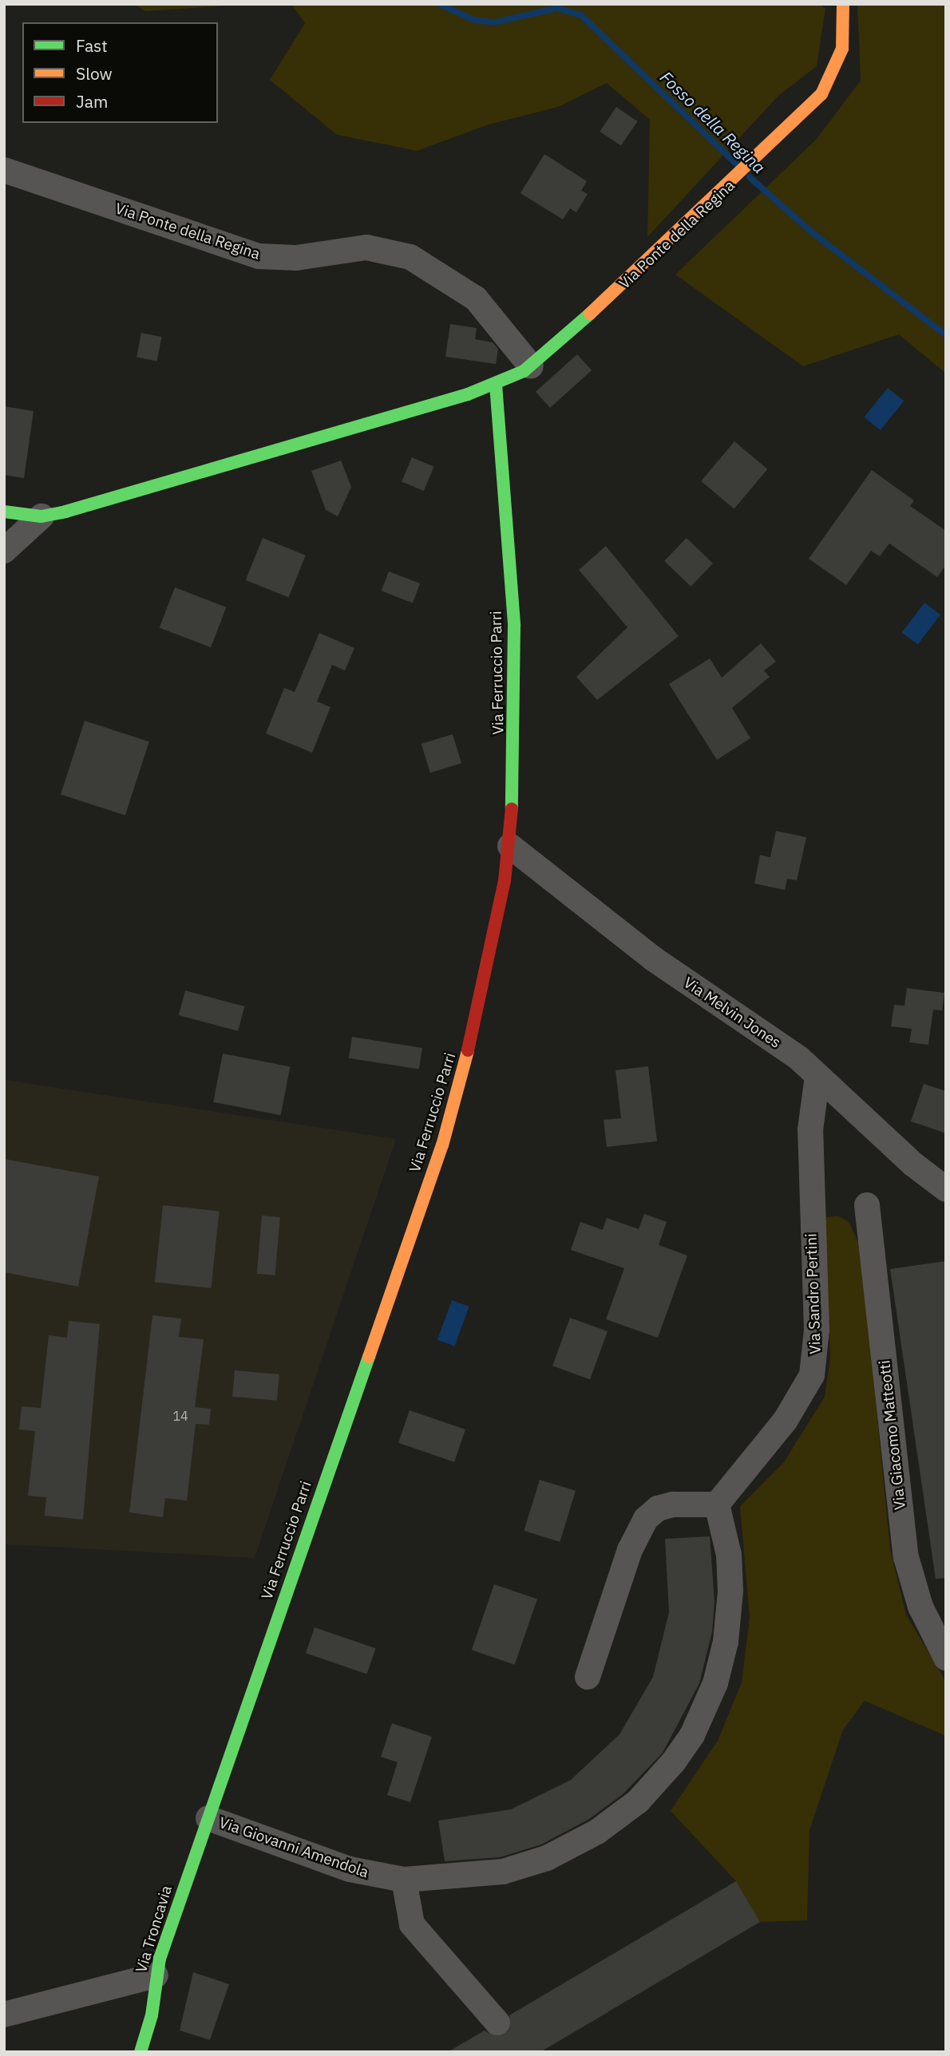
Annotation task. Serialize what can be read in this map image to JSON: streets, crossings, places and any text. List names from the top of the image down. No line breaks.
{"streets":{"street":["Via Ponte della Regina","Via Ferruccio Parri","Via Melvin Jones","Via Sandro Pertini","Via Giacomo Matteotti","Via Giovanni Amendola","Via Troncavia"]},"crossings":[["Via Ponte della Regina","Via Ferruccio Parri"],["Via Ferruccio Parri","Via Melvin Jones"],["Via Ferruccio Parri","Via Giovanni Amendola"],["Via Ferruccio Parri","Via Troncavia"],["Via Melvin Jones","Via Sandro Pertini"],["Via Sandro Pertini","Via Giovanni Amendola"],["Via Giovanni Amendola","Via Troncavia"]],"water":["Fosso della Regina"],"house_numbers":["14"],"legend":["Fast","Slow","Jam"]}
